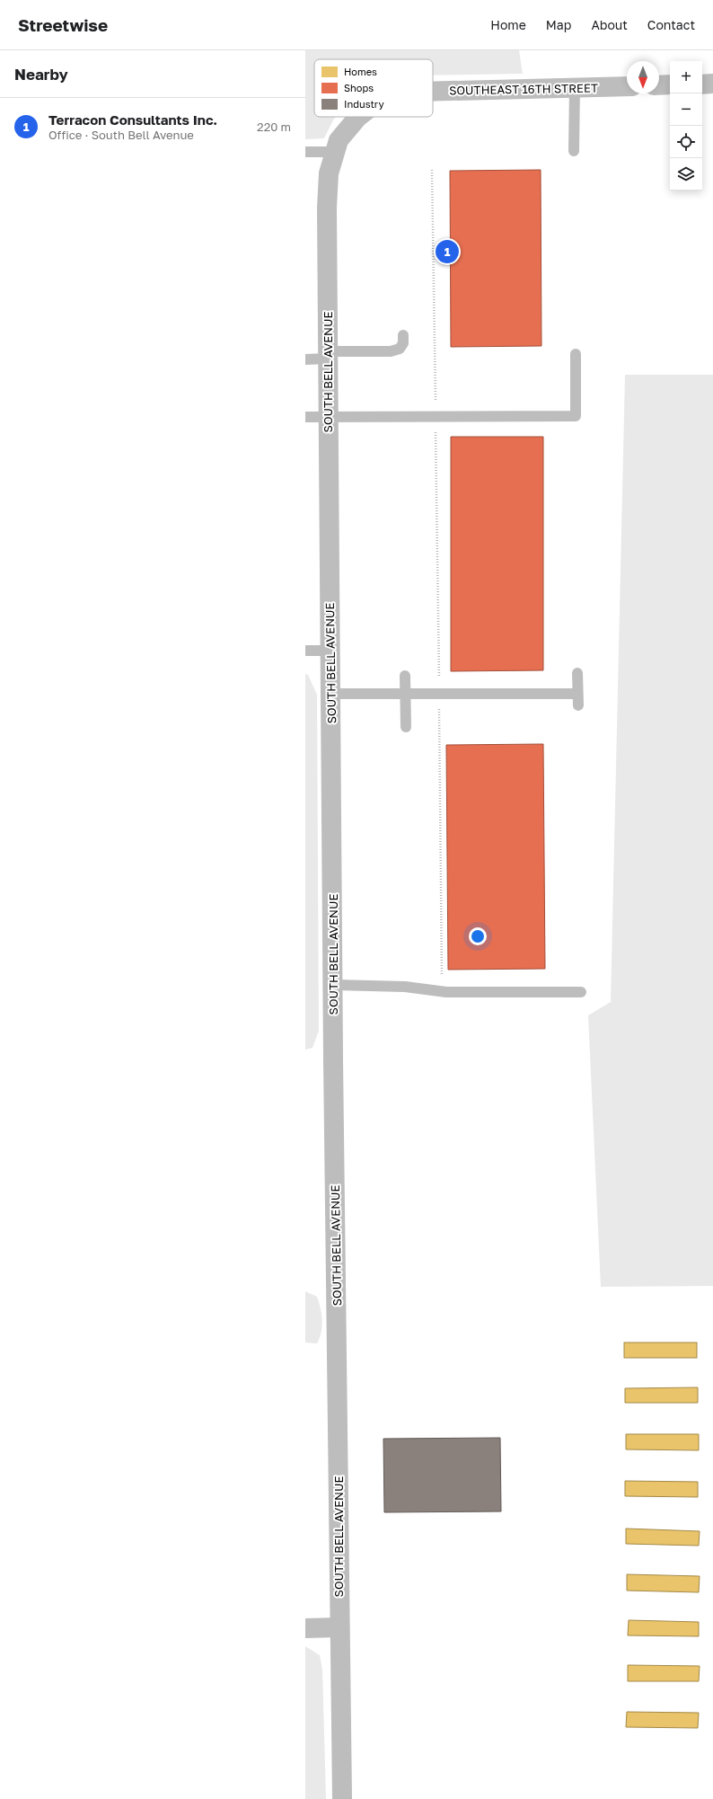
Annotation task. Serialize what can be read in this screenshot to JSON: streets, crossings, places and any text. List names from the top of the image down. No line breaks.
{"streets":{"street":["SOUTHEAST 16TH STREET","SOUTH BELL AVENUE"]},"legend":["Homes","Shops","Industry"],"north":"bottom","page":{"header":"Streetwise","nav":["Home","Map","About","Contact"],"heading":"Nearby","map_buttons":["+","−"],"list":[{"mark":"1","name":"Terracon Consultants Inc.","note":"Office · South Bell Avenue","value":"220 m"}],"pins":"1"}}
